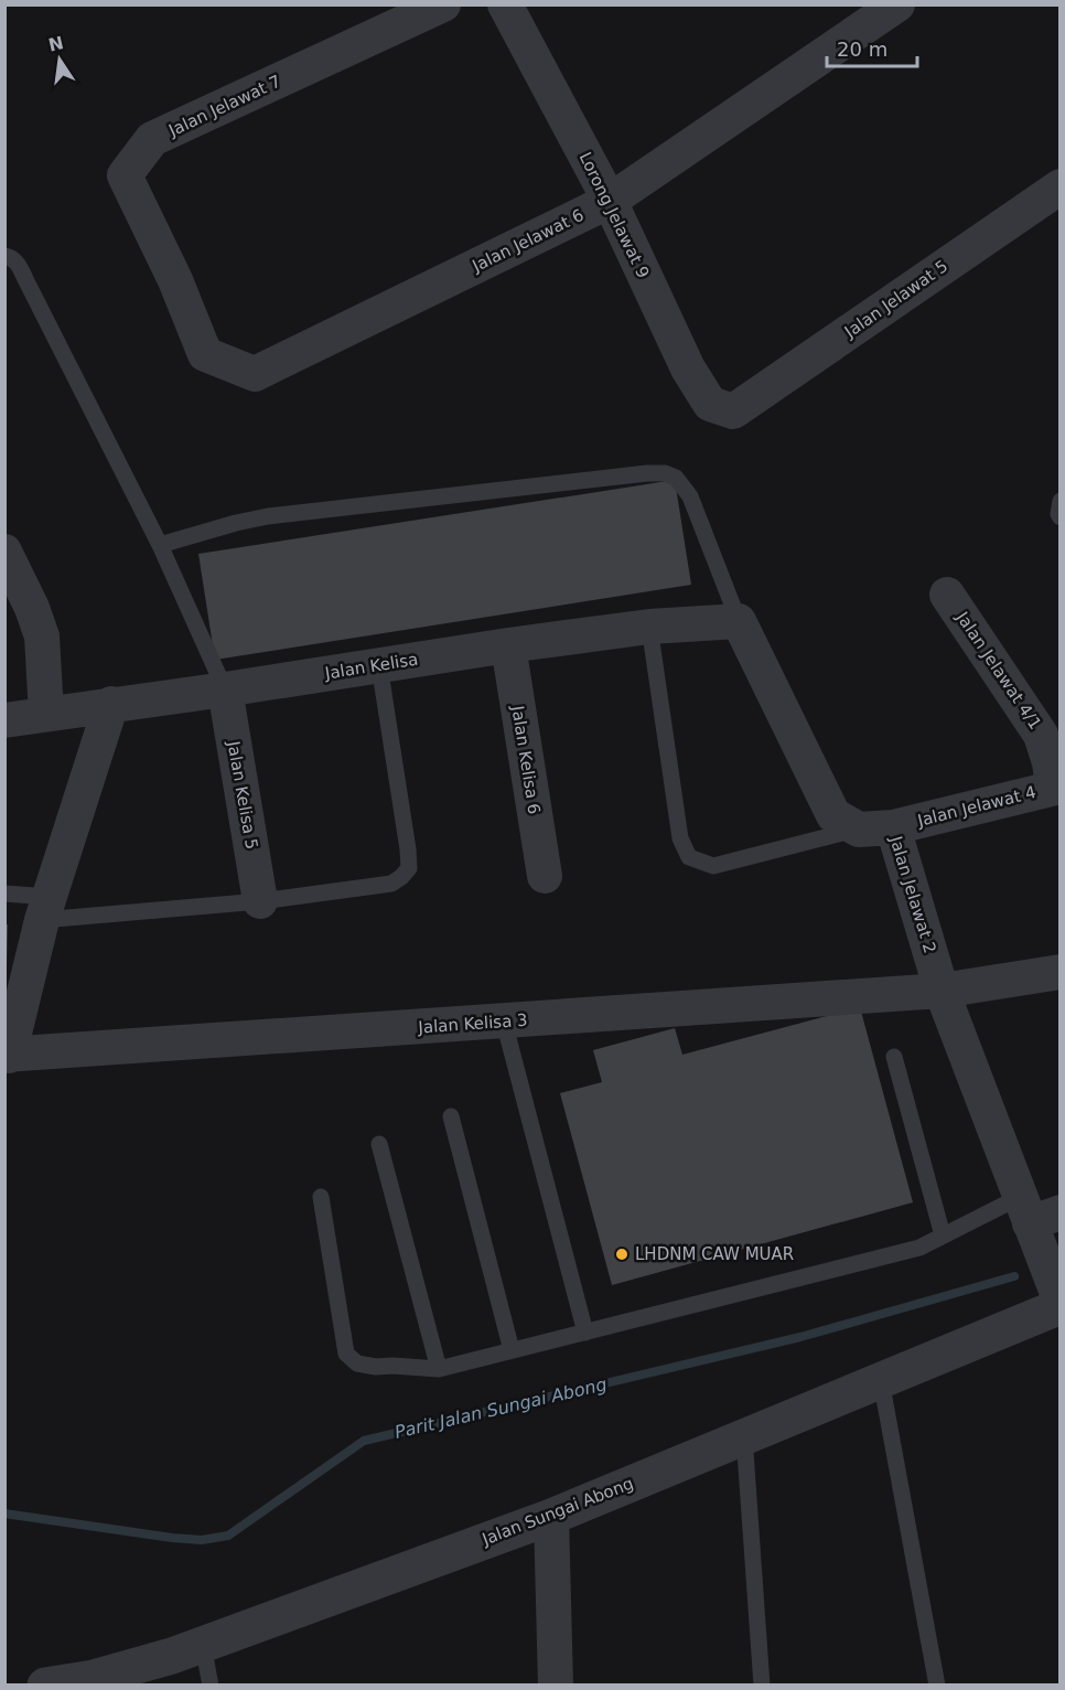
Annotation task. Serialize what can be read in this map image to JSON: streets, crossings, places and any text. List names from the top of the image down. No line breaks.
{"streets":{"street":["Jalan Jelawat 7","Lorong Jelawat 9","Jalan Jelawat 6","Jalan Jelawat 5","Jalan Kelisa","Jalan Jelawat 4/1","Jalan Kelisa 6","Jalan Kelisa 5","Jalan Jelawat 4","Jalan Jelawat 2","Jalan Kelisa 3","Jalan Sungai Abong"]},"crossings":[["Jalan Jelawat 7","Jalan Jelawat 6"],["Lorong Jelawat 9","Jalan Jelawat 6"],["Lorong Jelawat 9","Jalan Jelawat 5"],["Jalan Kelisa","Jalan Kelisa 6"],["Jalan Kelisa","Jalan Kelisa 5"],["Jalan Jelawat 4/1","Jalan Jelawat 4"],["Jalan Jelawat 4","Jalan Jelawat 2"],["Jalan Jelawat 2","Jalan Kelisa 3"]],"water":["Parit Jalan Sungai Abong"],"places":["LHDNM CAW MUAR"],"scale_bar":"20 m","north":"top"}
